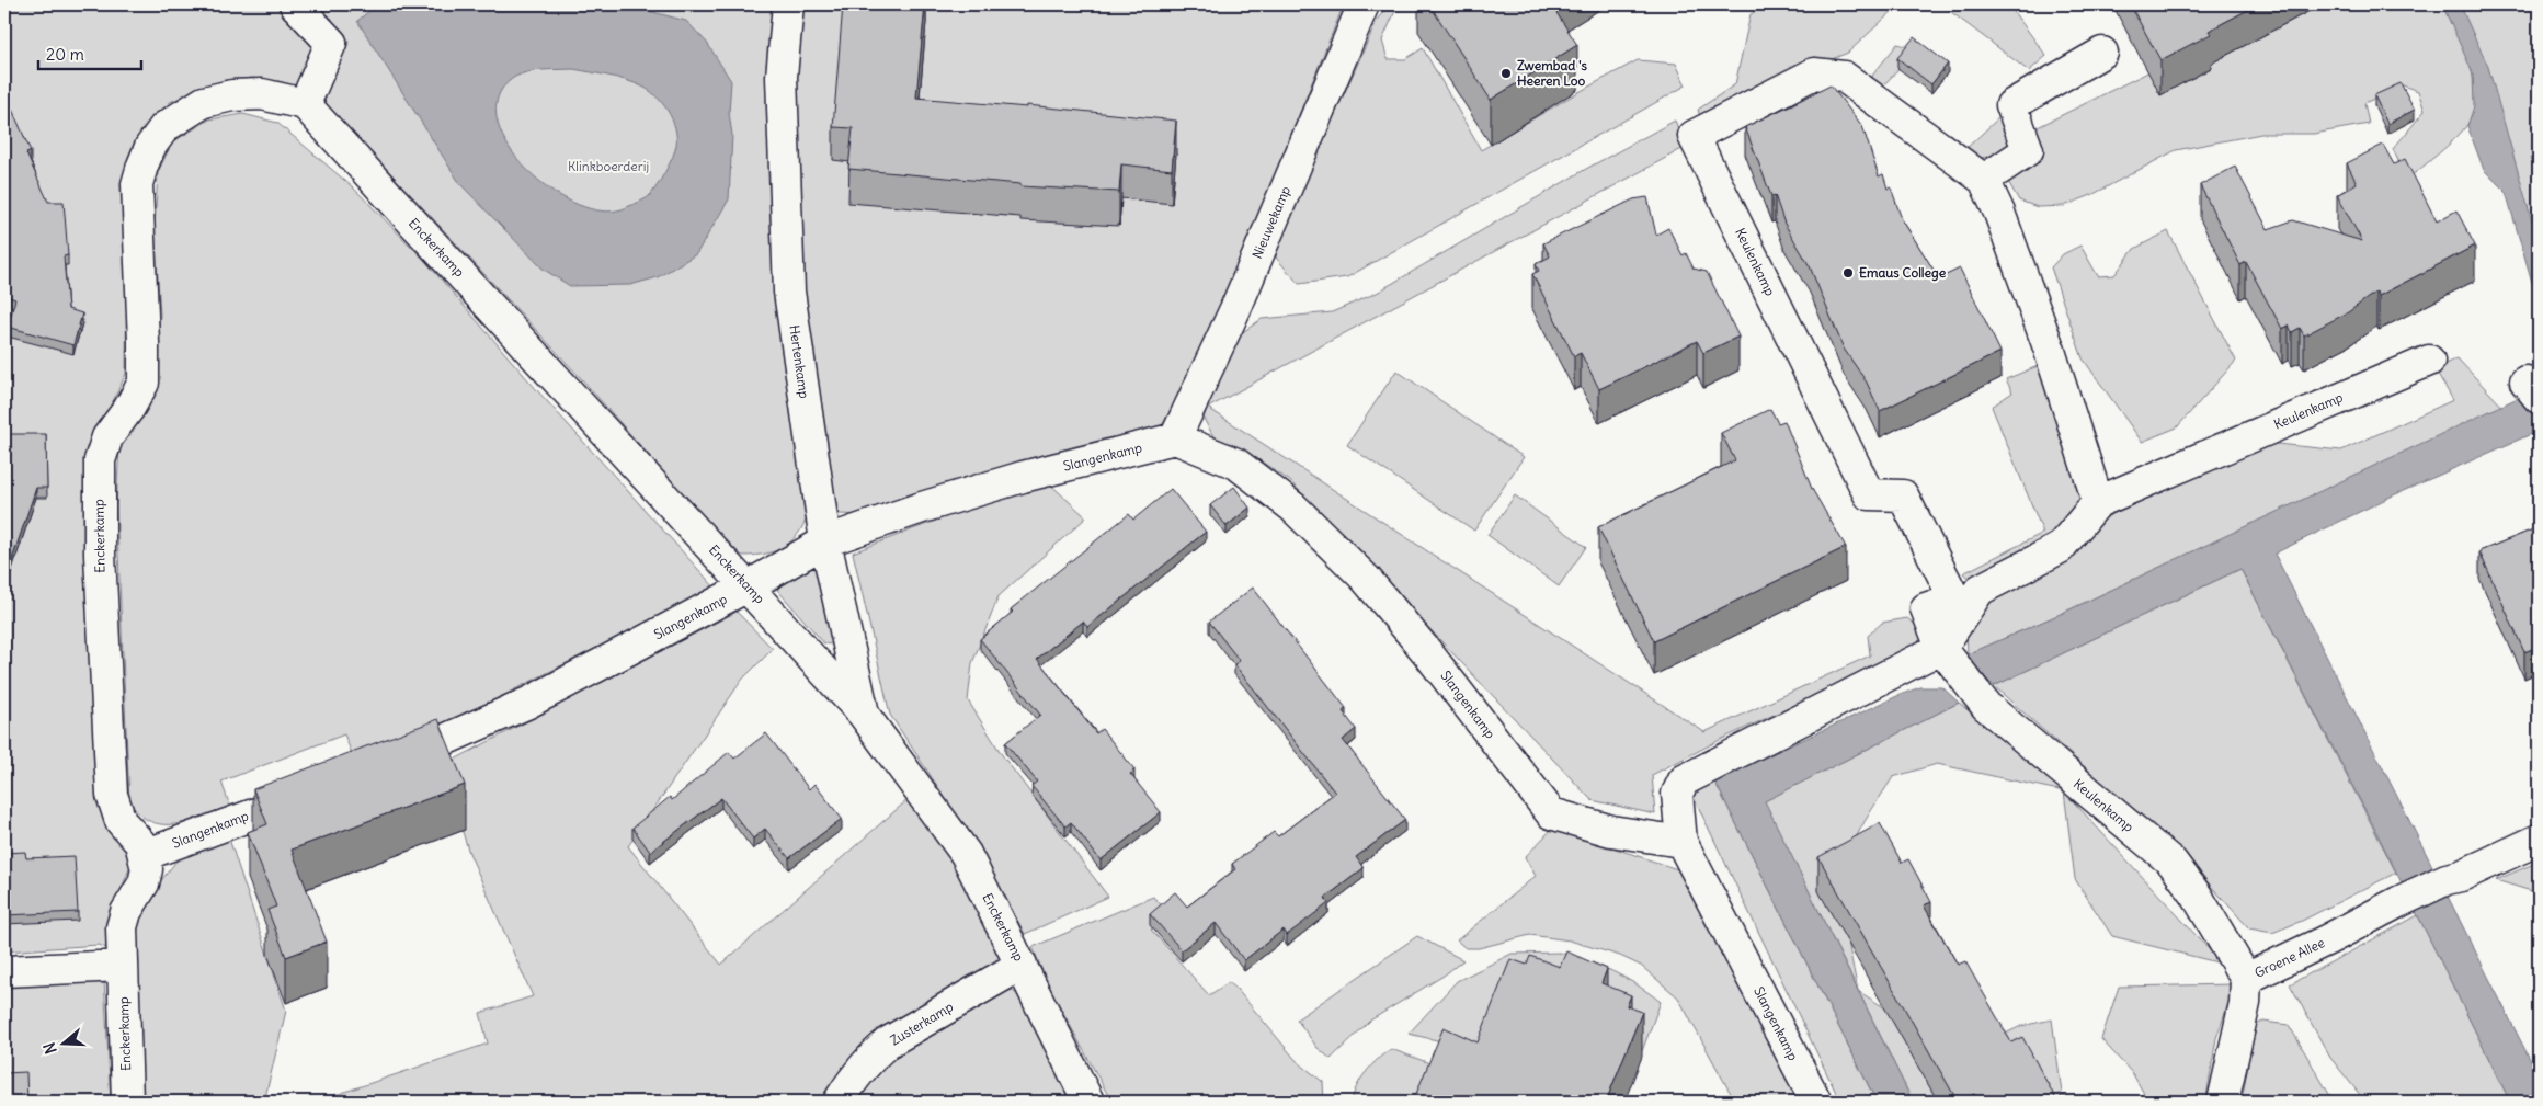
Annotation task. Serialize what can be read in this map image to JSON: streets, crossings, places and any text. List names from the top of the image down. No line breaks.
{"streets":{"street":["Nieuwekamp","Enckerkamp","Keulenkamp","Hertenkamp","Slangenkamp","Groene Allee","Zusterkamp"]},"crossings":[["Nieuwekamp","Slangenkamp"],["Enckerkamp","Hertenkamp"],["Enckerkamp","Slangenkamp"],["Enckerkamp","Zusterkamp"],["Keulenkamp","Slangenkamp"],["Keulenkamp","Groene Allee"],["Hertenkamp","Slangenkamp"]],"parks":["Klinkboerderij"],"places":["Zwembad 's Heeren Loo","Emaus College"],"scale_bar":"20 m","north":"left"}
